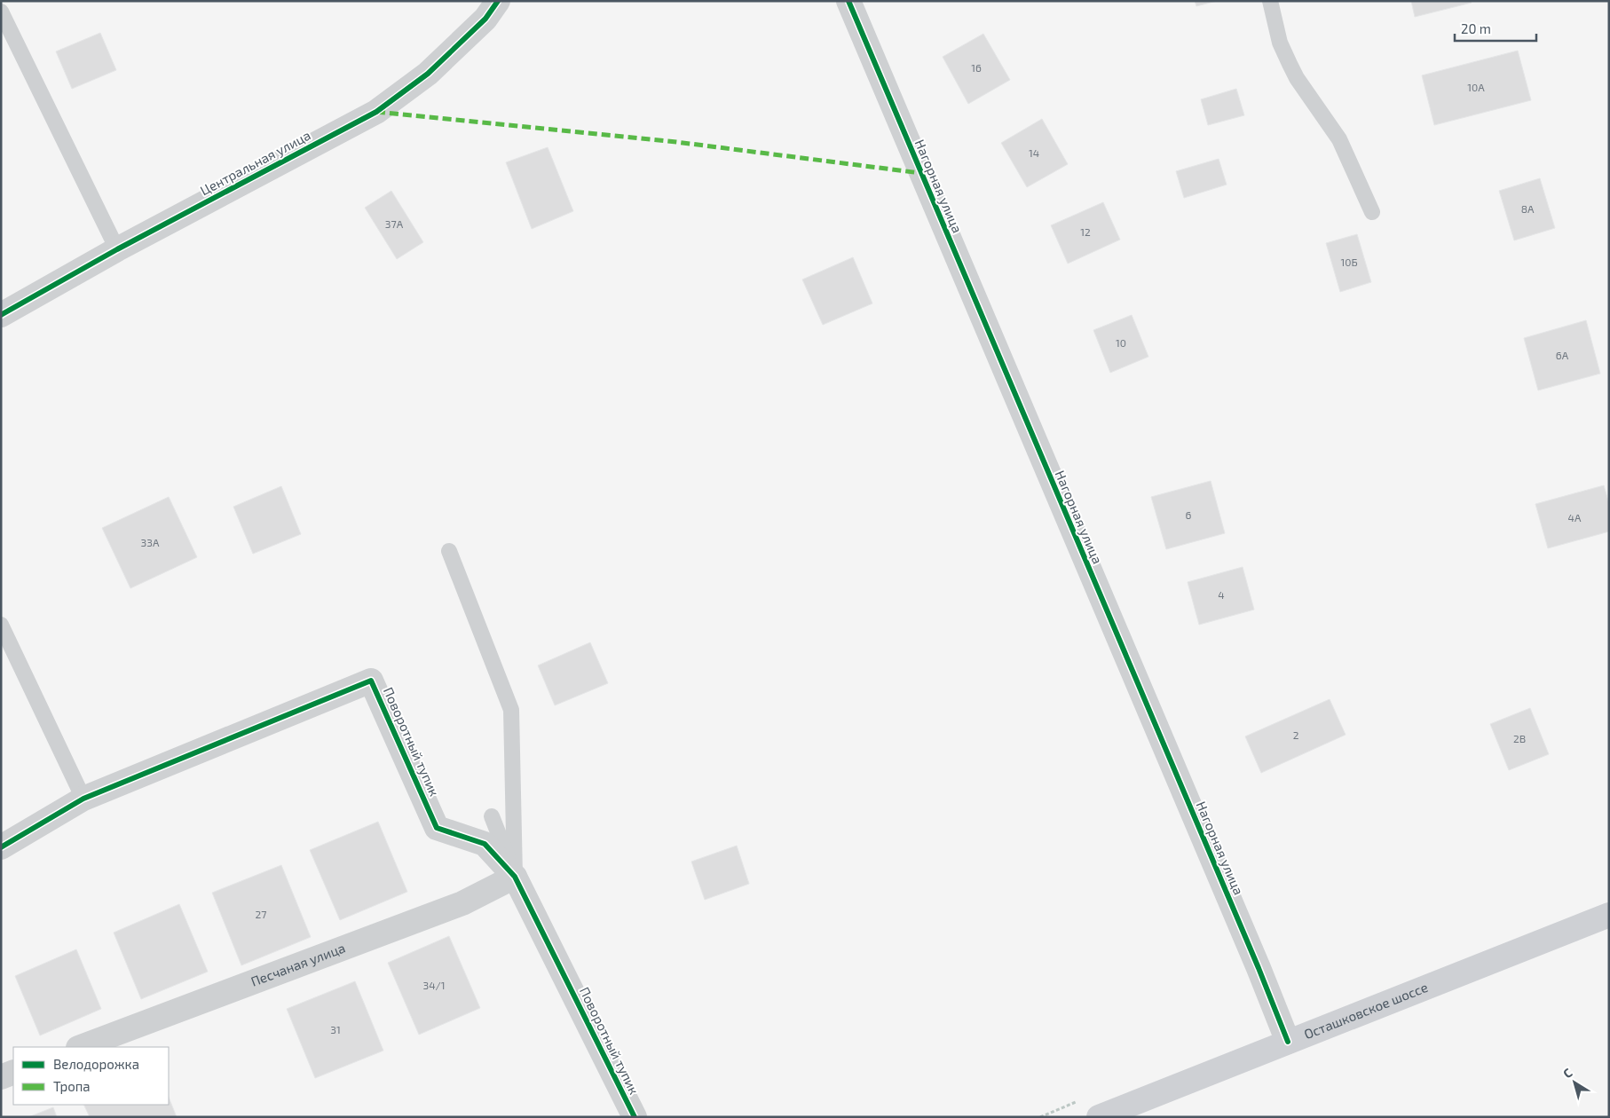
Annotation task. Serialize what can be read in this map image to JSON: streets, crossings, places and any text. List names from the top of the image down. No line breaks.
{"streets":{"main road":["Осташковское шоссе"],"street":["Центральная улица","Нагорная улица","Поворотный тупик","Песчаная улица"]},"crossings":[["Нагорная улица","Осташковское шоссе"],["Поворотный тупик","Песчаная улица"]],"house_numbers":["16","10А","14","8А","37А","12","10Б","10","6А","6","4А","33А","4","2","2В","27","34/1","31"],"legend":["Велодорожка","Тропа"],"scale_bar":"20 m","north":"top left"}
